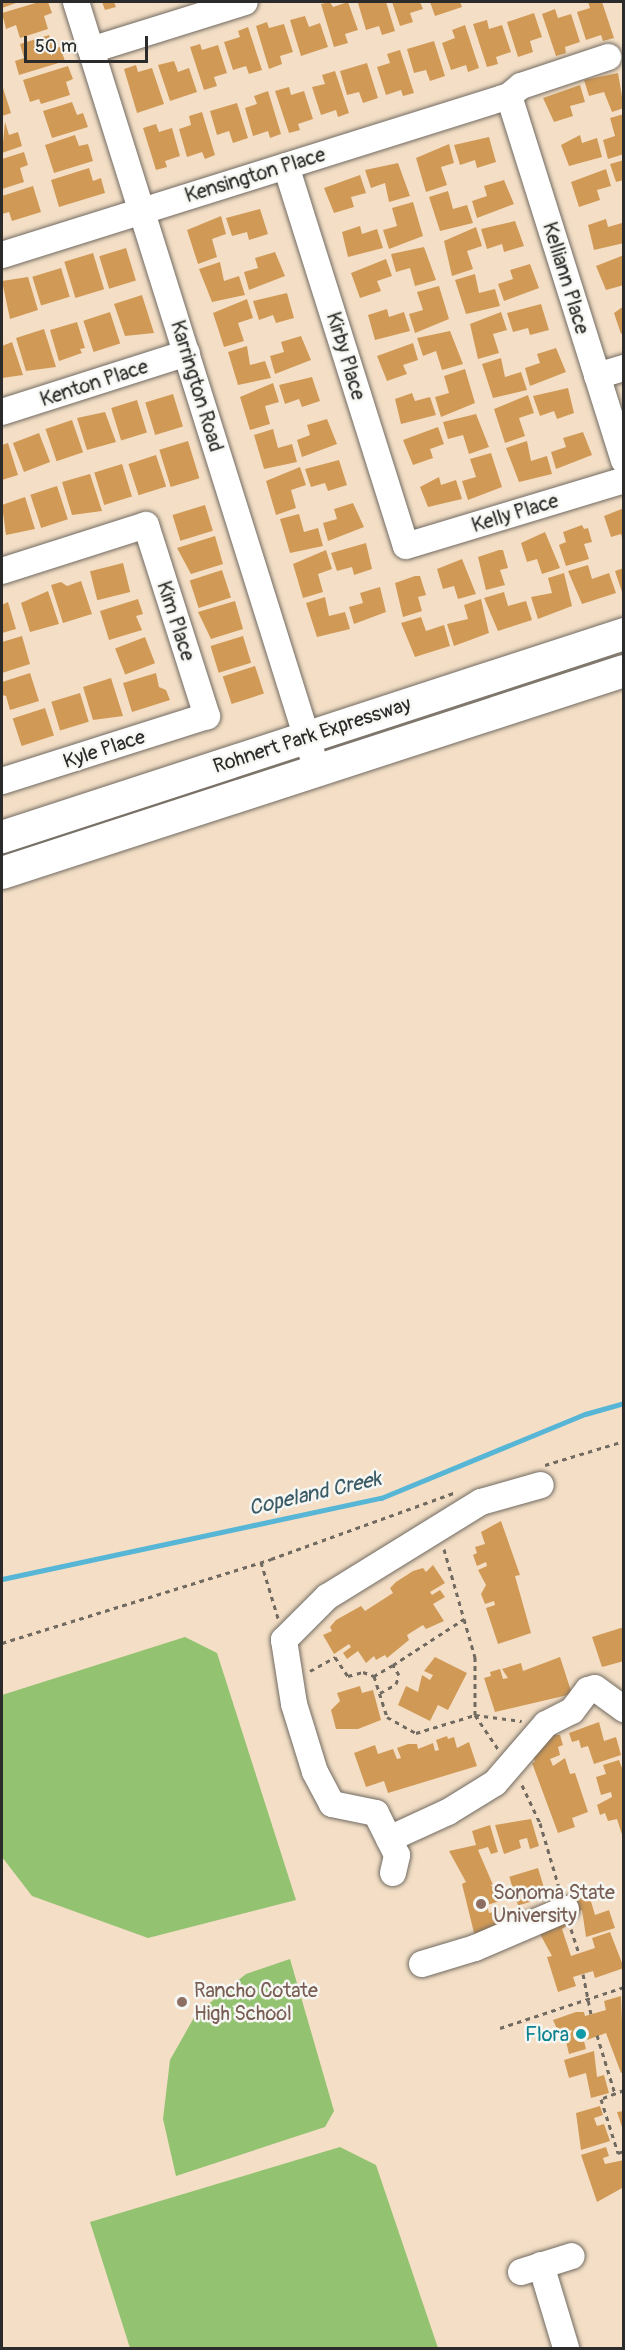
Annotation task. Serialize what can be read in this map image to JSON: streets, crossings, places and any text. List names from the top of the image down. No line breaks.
{"streets":{"main road":["Rohnert Park Expressway"],"street":["Kensington Place","Kelliann Place","Kirby Place","Kenton Place","Karrington Road","Kelly Place","Kim Place","Kyle Place"]},"crossings":[["Kensington Place","Kelliann Place"],["Kensington Place","Kirby Place"],["Kensington Place","Karrington Road"],["Kirby Place","Kelly Place"],["Kenton Place","Karrington Road"],["Karrington Road","Rohnert Park Expressway"],["Kim Place","Kyle Place"]],"water":["Copeland Creek"],"places":["Sonoma State University","Rancho Cotate High School","Flora"],"scale_bar":"50 m"}
